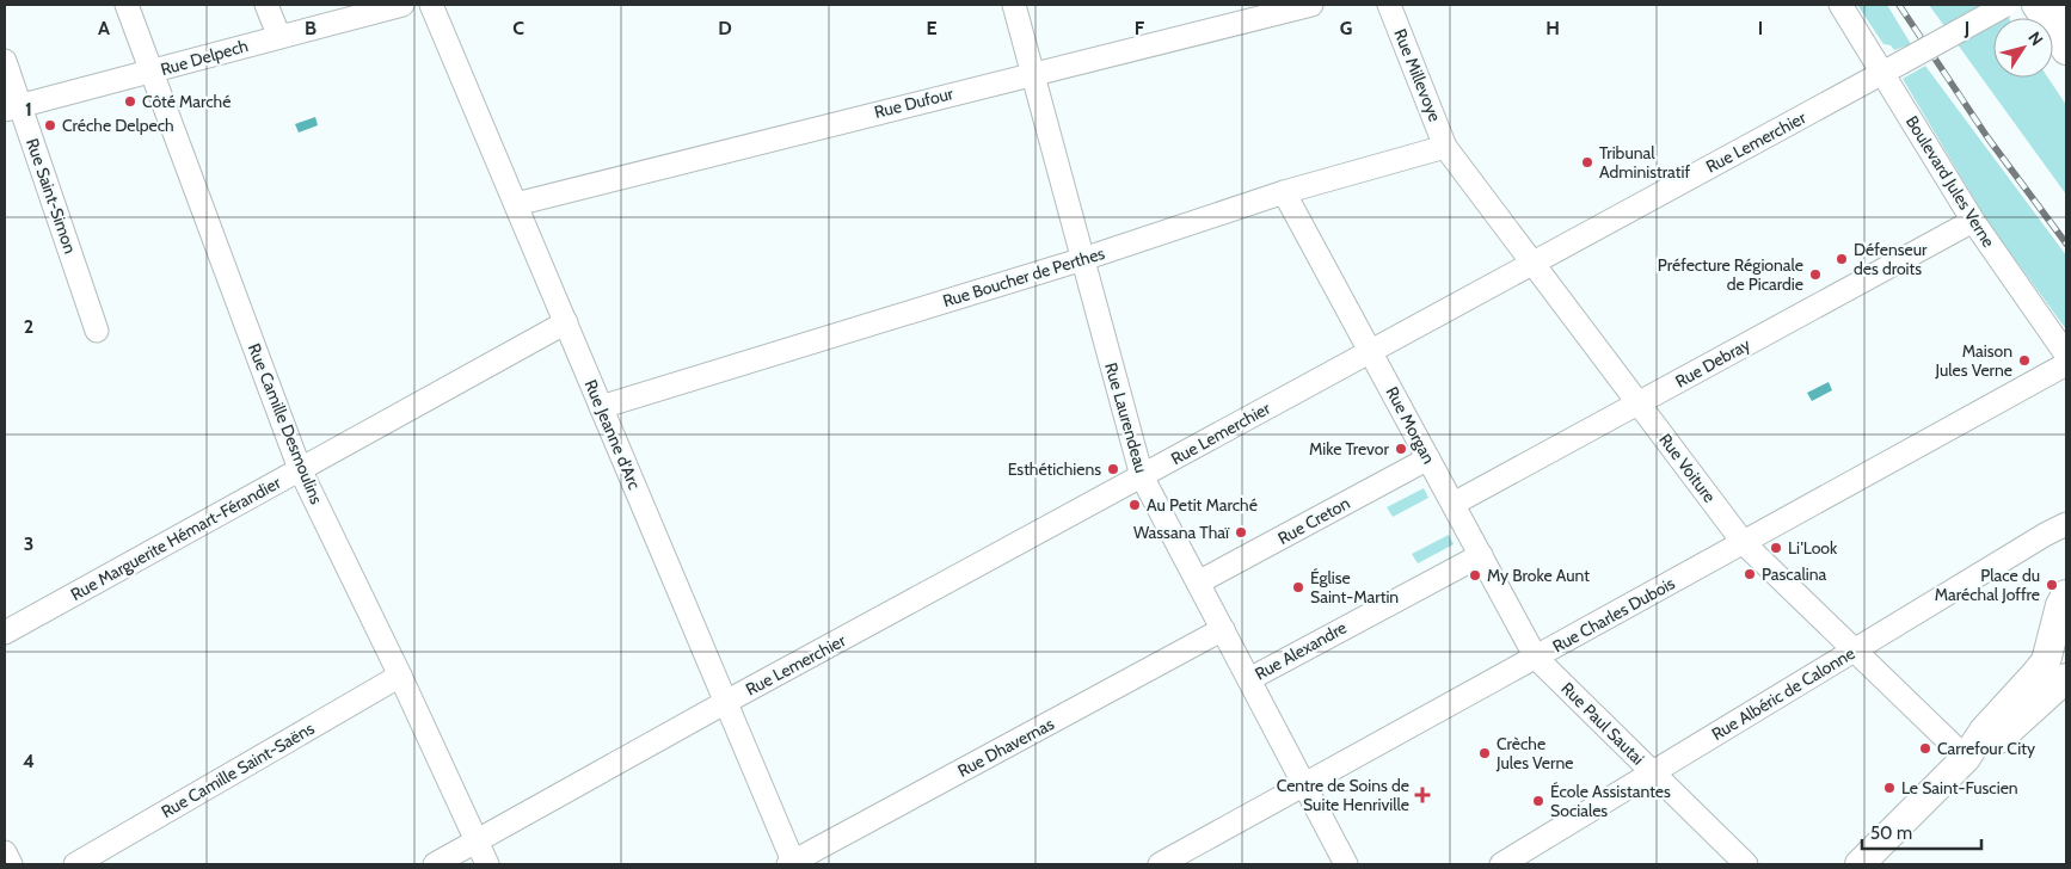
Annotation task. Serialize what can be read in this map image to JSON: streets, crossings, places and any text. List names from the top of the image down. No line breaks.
{"streets":{"street":["Rue Delpech","Rue Millevoye","Rue Dufour","Rue Lemerchier","Boulevard Jules Verne","Rue Saint-Simon","Rue Boucher de Perthes","Rue Debray","Rue Laurendeau","Rue Camille Desmoulins","Rue Morgan","Rue Jeanne d'Arc","Rue Voiture","Rue Creton","Rue Marguerite Hémart-Férandier","Rue Charles Dubois","Rue Alexandre","Rue Albéric de Calonne","Rue Paul Sautai","Rue Dhavernas","Rue Camille Saint-Saëns"]},"crossings":[["Rue Delpech","Rue Saint-Simon"],["Rue Delpech","Rue Camille Desmoulins"],["Rue Millevoye","Rue Boucher de Perthes"],["Rue Millevoye","Rue Voiture"],["Rue Dufour","Rue Laurendeau"],["Rue Dufour","Rue Jeanne d'Arc"],["Rue Lemerchier","Boulevard Jules Verne"],["Rue Lemerchier","Rue Laurendeau"],["Rue Lemerchier","Rue Camille Desmoulins"],["Rue Lemerchier","Rue Morgan"],["Rue Lemerchier","Rue Jeanne d'Arc"],["Rue Lemerchier","Rue Voiture"],["Boulevard Jules Verne","Rue Debray"],["Rue Boucher de Perthes","Rue Laurendeau"],["Rue Boucher de Perthes","Rue Morgan"],["Rue Boucher de Perthes","Rue Jeanne d'Arc"],["Rue Boucher de Perthes","Rue Voiture"],["Rue Debray","Rue Morgan"],["Rue Debray","Rue Voiture"],["Rue Laurendeau","Rue Creton"],["Rue Laurendeau","Rue Charles Dubois"],["Rue Laurendeau","Rue Alexandre"],["Rue Laurendeau","Rue Dhavernas"],["Rue Camille Desmoulins","Rue Marguerite Hémart-Férandier"],["Rue Camille Desmoulins","Rue Camille Saint-Saëns"],["Rue Morgan","Rue Creton"],["Rue Morgan","Rue Charles Dubois"],["Rue Morgan","Rue Alexandre"],["Rue Morgan","Rue Paul Sautai"],["Rue Jeanne d'Arc","Rue Marguerite Hémart-Férandier"],["Rue Jeanne d'Arc","Rue Dhavernas"],["Rue Voiture","Rue Charles Dubois"],["Rue Voiture","Rue Albéric de Calonne"],["Rue Charles Dubois","Rue Paul Sautai"],["Rue Albéric de Calonne","Rue Paul Sautai"]],"places":{"other":["Côté Marché","Créche Delpech","Tribunal Administratif","Défenseur des droits","Préfecture Régionale de Picardie","Maison Jules Verne","Mike Trevor","Esthétichiens","Au Petit Marché","Wassana Thaï","Li'Look","Pascalina","My Broke Aunt","Place du Maréchal Joffre","Église Saint-Martin","Carrefour City","Crèche Jules Verne","Le Saint-Fuscien","École Assistantes Sociales"],"health":["Centre de Soins de Suite Henriville"]},"scale_bar":"50 m","north":"top right","grid":{"columns":["A","B","C","D","E","F","G","H","I","J"],"rows":["1","2","3","4"]}}
